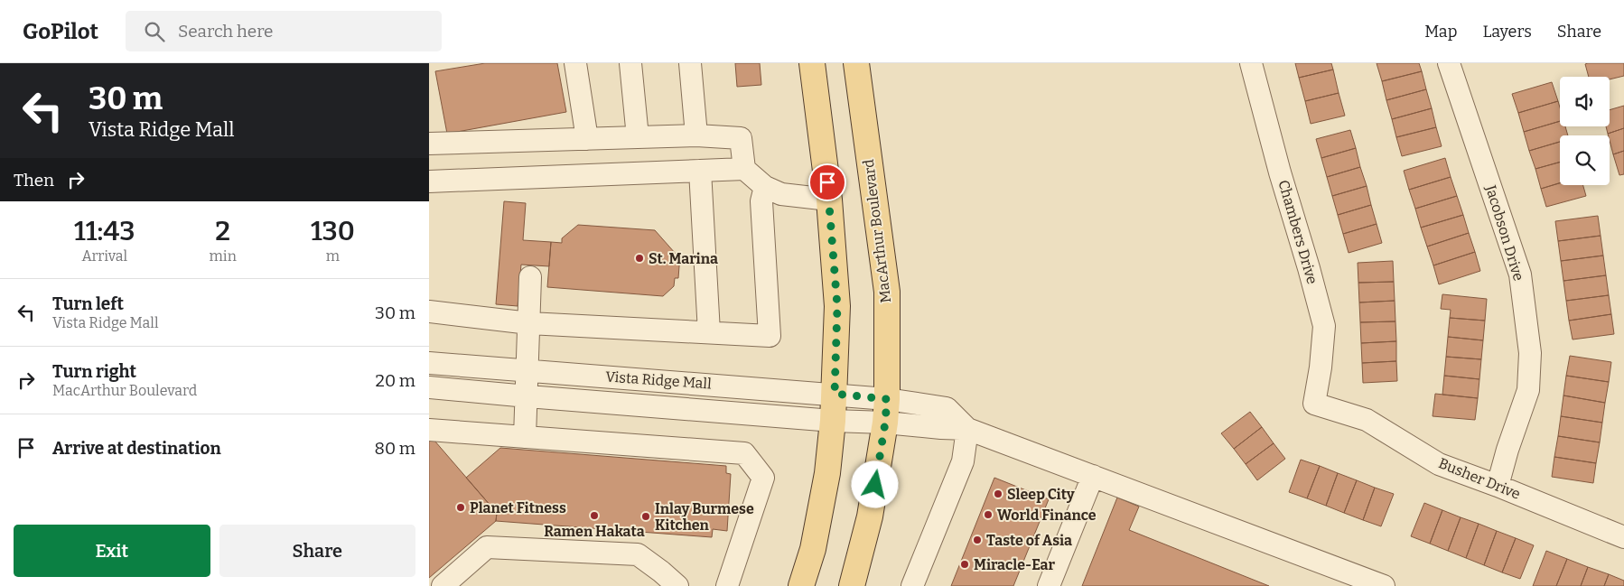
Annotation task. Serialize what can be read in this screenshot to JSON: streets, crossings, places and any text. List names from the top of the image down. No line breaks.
{"streets":{"main road":["MacArthur Boulevard"],"street":["Chambers Drive","Jacobson Drive","Vista Ridge Mall","Busher Drive"]},"crossings":[["MacArthur Boulevard","Vista Ridge Mall"],["Chambers Drive","Busher Drive"],["Jacobson Drive","Busher Drive"]],"places":["St. Marina","Sleep City","Planet Fitness","World Finance","Ramen Hakata","Inlay Burmese Kitchen","Taste of Asia","Miracle-Ear"],"page":{"header":"GoPilot","search":"Search here","nav":["Map","Layers","Share"],"turn":["30 m","Vista Ridge Mall"],"then":"Then","eta":["11:43","Arrival","2","min","130","m"],"list":[{"name":"Turn left","note":"Vista Ridge Mall","value":"30 m"},{"name":"Turn right","note":"MacArthur Boulevard","value":"20 m"},{"name":"Arrive at destination","value":"80 m"}],"buttons":["Exit","Share"]}}
